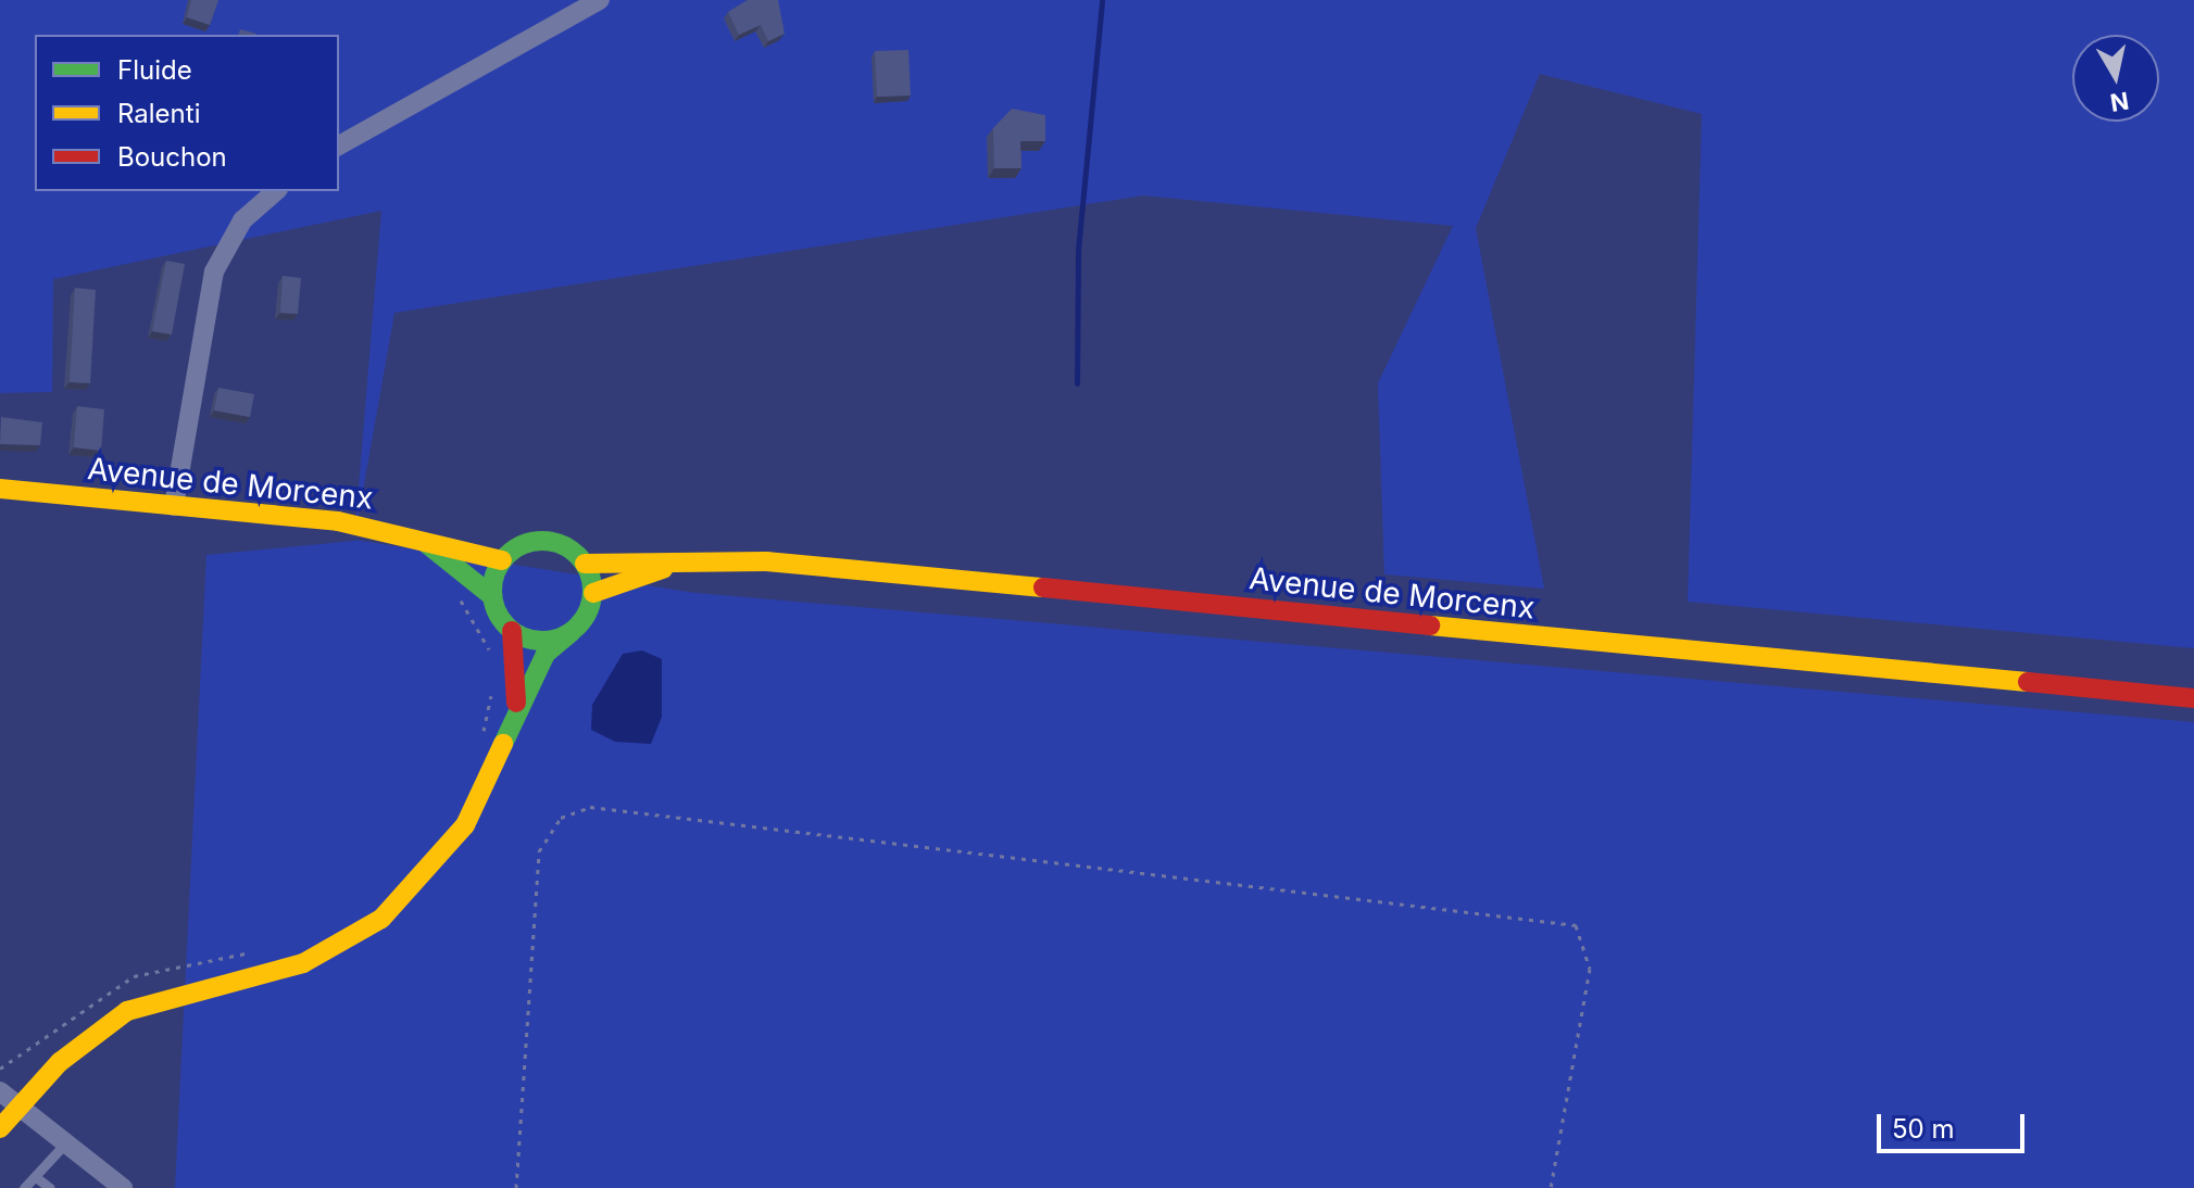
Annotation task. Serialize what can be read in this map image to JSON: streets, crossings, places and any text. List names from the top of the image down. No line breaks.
{"streets":{"main road":["Avenue de Morcenx"]},"legend":["Fluide","Ralenti","Bouchon"],"scale_bar":"50 m","north":"bottom"}
